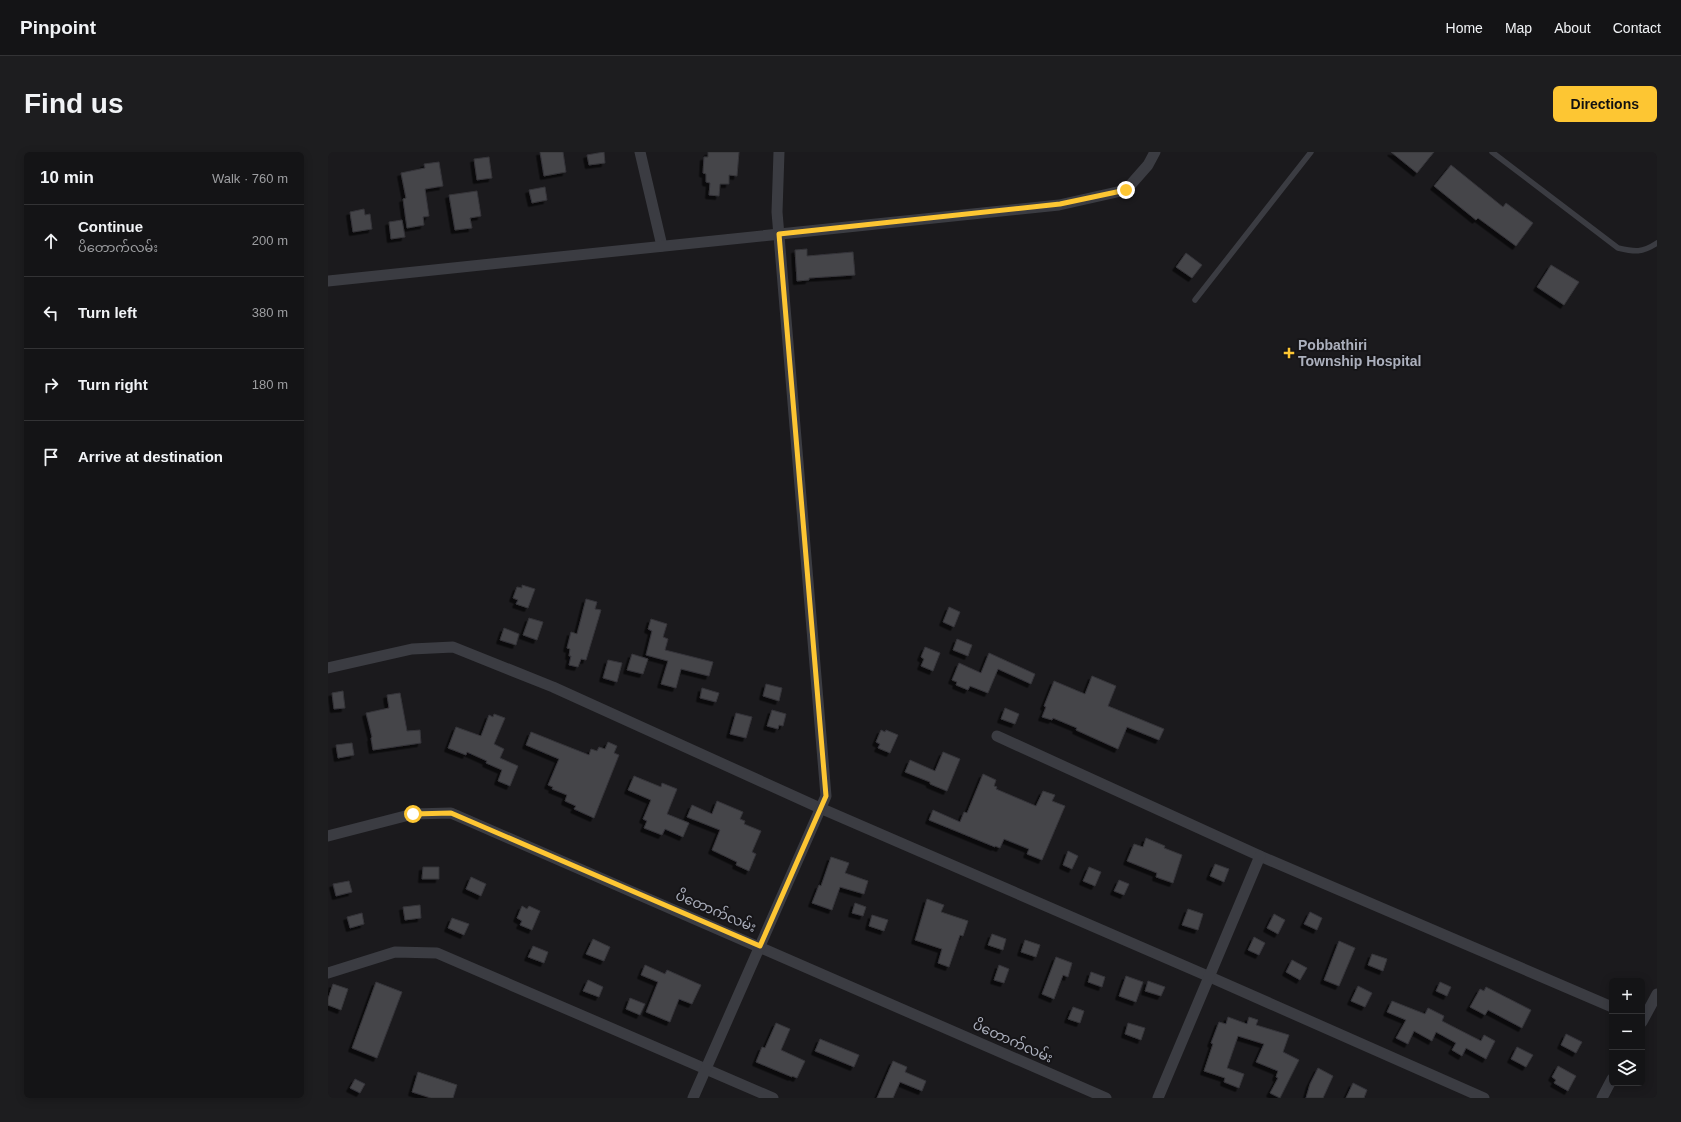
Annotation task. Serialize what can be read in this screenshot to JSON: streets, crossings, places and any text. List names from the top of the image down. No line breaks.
{"streets":{"street":["ပိတောက်လမ်း"]},"places":{"health":["Pobbathiri Township Hospital"]},"page":{"header":"Pinpoint","nav":["Home","Map","About","Contact"],"buttons":"Directions","title":"Find us","heading":["10 min","Walk · 760 m"],"list":[["Continue","ပိတောက်လမ်း","200 m"],["Turn left","380 m"],["Turn right","180 m"],"Arrive at destination"],"map_buttons":["+","−"]}}
